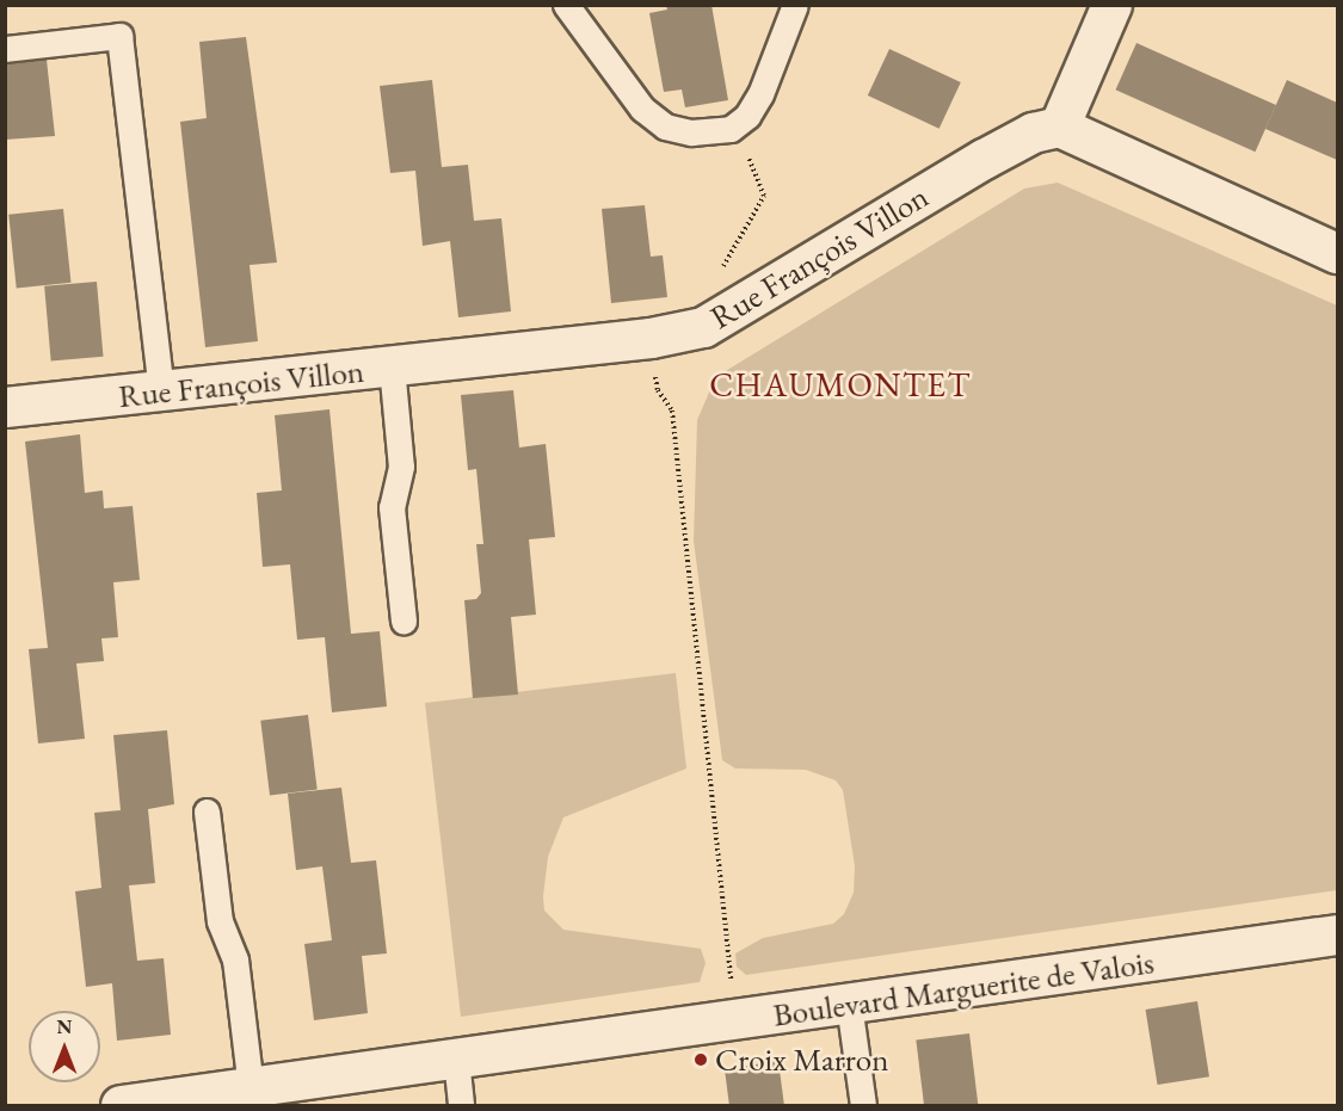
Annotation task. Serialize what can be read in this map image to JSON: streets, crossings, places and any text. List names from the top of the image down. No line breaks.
{"streets":{"street":["Rue François Villon","Boulevard Marguerite de Valois"]},"districts":["CHAUMONTET"],"places":["Croix Marron"],"north":"top"}
